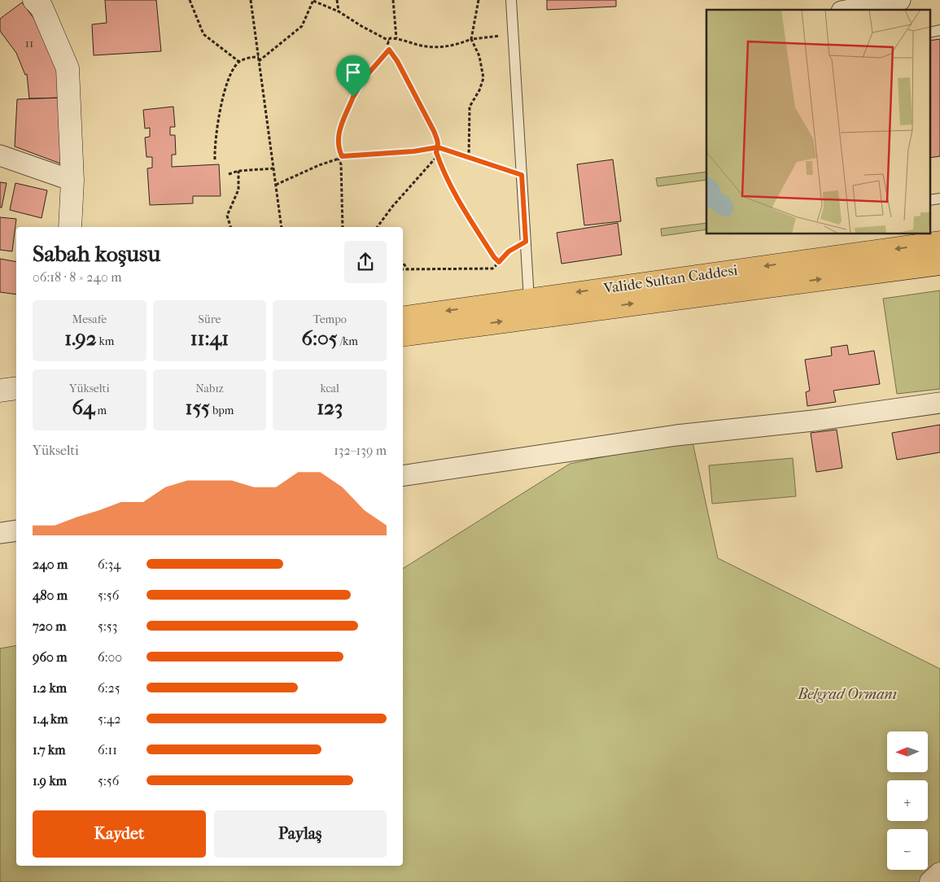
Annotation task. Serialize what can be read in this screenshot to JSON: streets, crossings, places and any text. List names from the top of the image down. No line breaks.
{"streets":{"main road":["Valide Sultan Caddesi"]},"parks":["Belgrad Ormanı"],"house_numbers":["11"],"north":"left","page":{"heading":["Sabah koşusu","06:18 · 8 × 240 m"],"stats":[["Mesafe","1.92 km"],["Süre","11:41"],["Tempo","6:05 /km"],["Yükselti","64 m"],["Nabız","155 bpm"],["kcal","123"]],"chart":["Yükselti","132–139 m"],"list":[{"name":"240 m","note":"6:34"},{"name":"480 m","note":"5:56"},{"name":"720 m","note":"5:53"},{"name":"960 m","note":"6:00"},{"name":"1.2 km","note":"6:25"},{"name":"1.4 km","note":"5:42"},{"name":"1.7 km","note":"6:11"},{"name":"1.9 km","note":"5:56"}],"map_buttons":["+","−"],"buttons":["Kaydet","Paylaş"]}}
